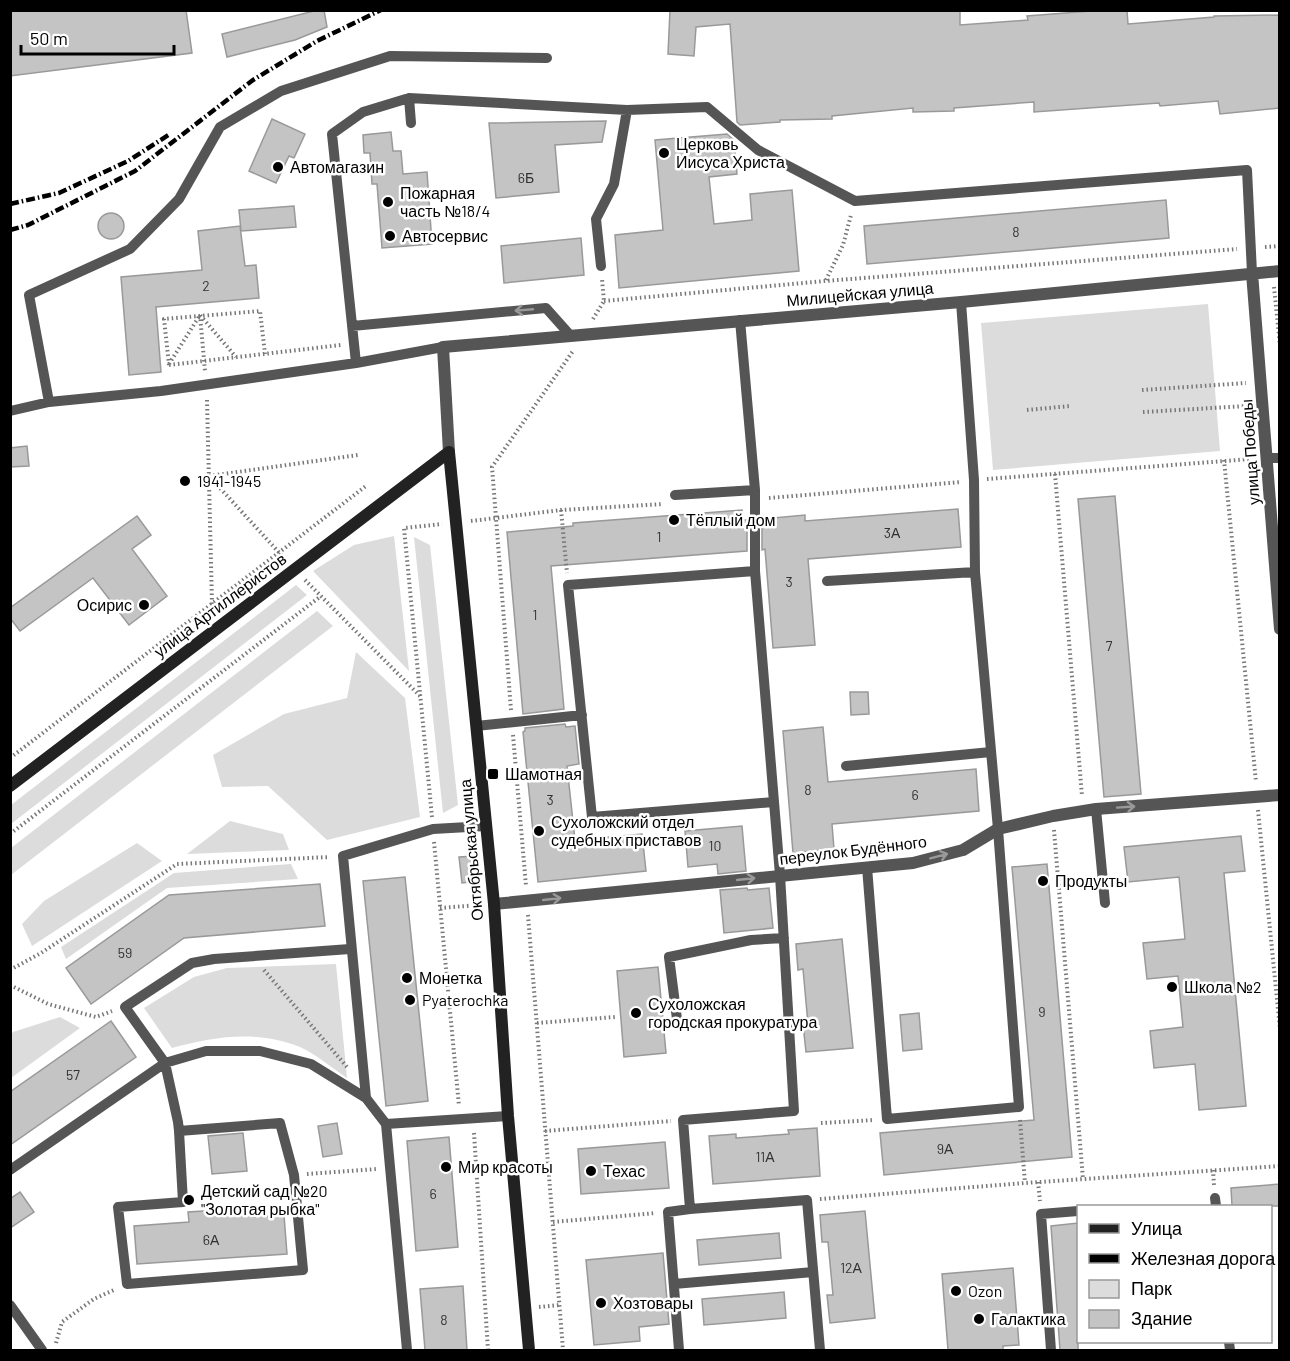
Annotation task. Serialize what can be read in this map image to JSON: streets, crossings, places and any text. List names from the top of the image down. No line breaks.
{"streets":{"street":["Милицейская улица","улица Победы","улица Артиллеристов","Октябрьская улица","переулок Будённого"]},"crossings":[["Милицейская улица","улица Победы"],["Милицейская улица","Октябрьская улица"],["улица Артиллеристов","Октябрьская улица"],["Октябрьская улица","переулок Будённого"]],"one_way":["переулок Будённого"],"places":{"other":["Церковь Иисуса Христа","Автомагазин","Пожарная часть №18/4","Автосервис","1941-1945","Тёплый дом","Осирис","Сухоложский отдел судебных приставов","Продукты","Монетка","Школа №2","Pyaterochka","Сухоложская городская прокуратура","Мир красоты","Техас","Детский сад №20 \"Золотая рыбка\"","Ozon","Хозтовары","Галактика"],"transit":["Шамотная"]},"house_numbers":["6Б","8","2","3А","1","3","1","7","8","6","3","10","59","9","57","9А","11А","6","6А","12А","8"],"legend":["Улица","Железная дорога","Парк","Здание"],"scale_bar":"50 m"}
